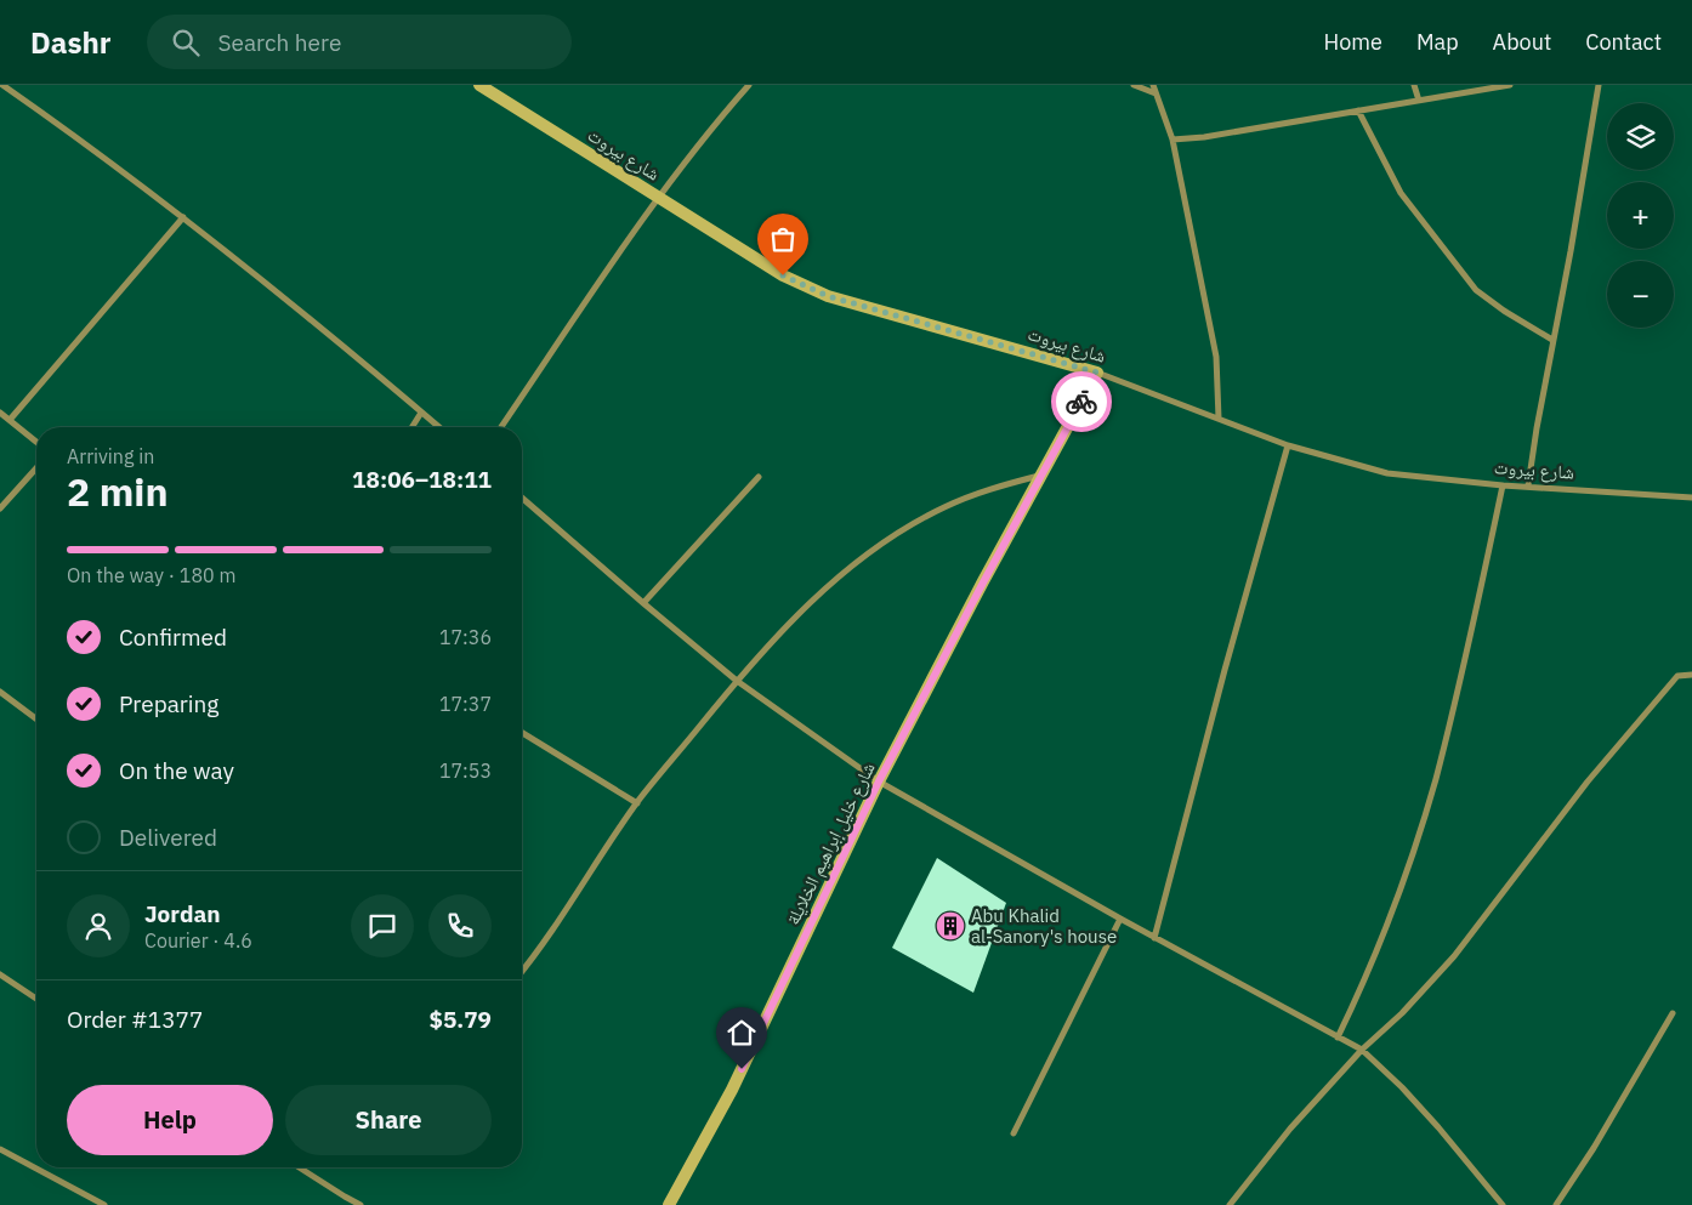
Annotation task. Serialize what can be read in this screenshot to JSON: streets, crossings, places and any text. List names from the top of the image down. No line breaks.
{"streets":{"street":["شارع بيروت","شارع خليل إبراهيم الخلايلة"]},"crossings":[["شارع بيروت","شارع خليل إبراهيم الخلايلة"]],"places":{"building":["Abu Khalid al-Sanory's house"]},"page":{"header":"Dashr","search":"Search here","nav":["Home","Map","About","Contact"],"map_buttons":["+","−"],"heading":["2 min","Arriving in","18:06–18:11"],"panel":["Jordan","Courier · 4.6","Order #1377","$5.79"],"bar":"On the way · 180 m","list":[["Confirmed","17:36"],["Preparing","17:37"],["On the way","17:53"],"Delivered"],"buttons":["Help","Share"]}}
